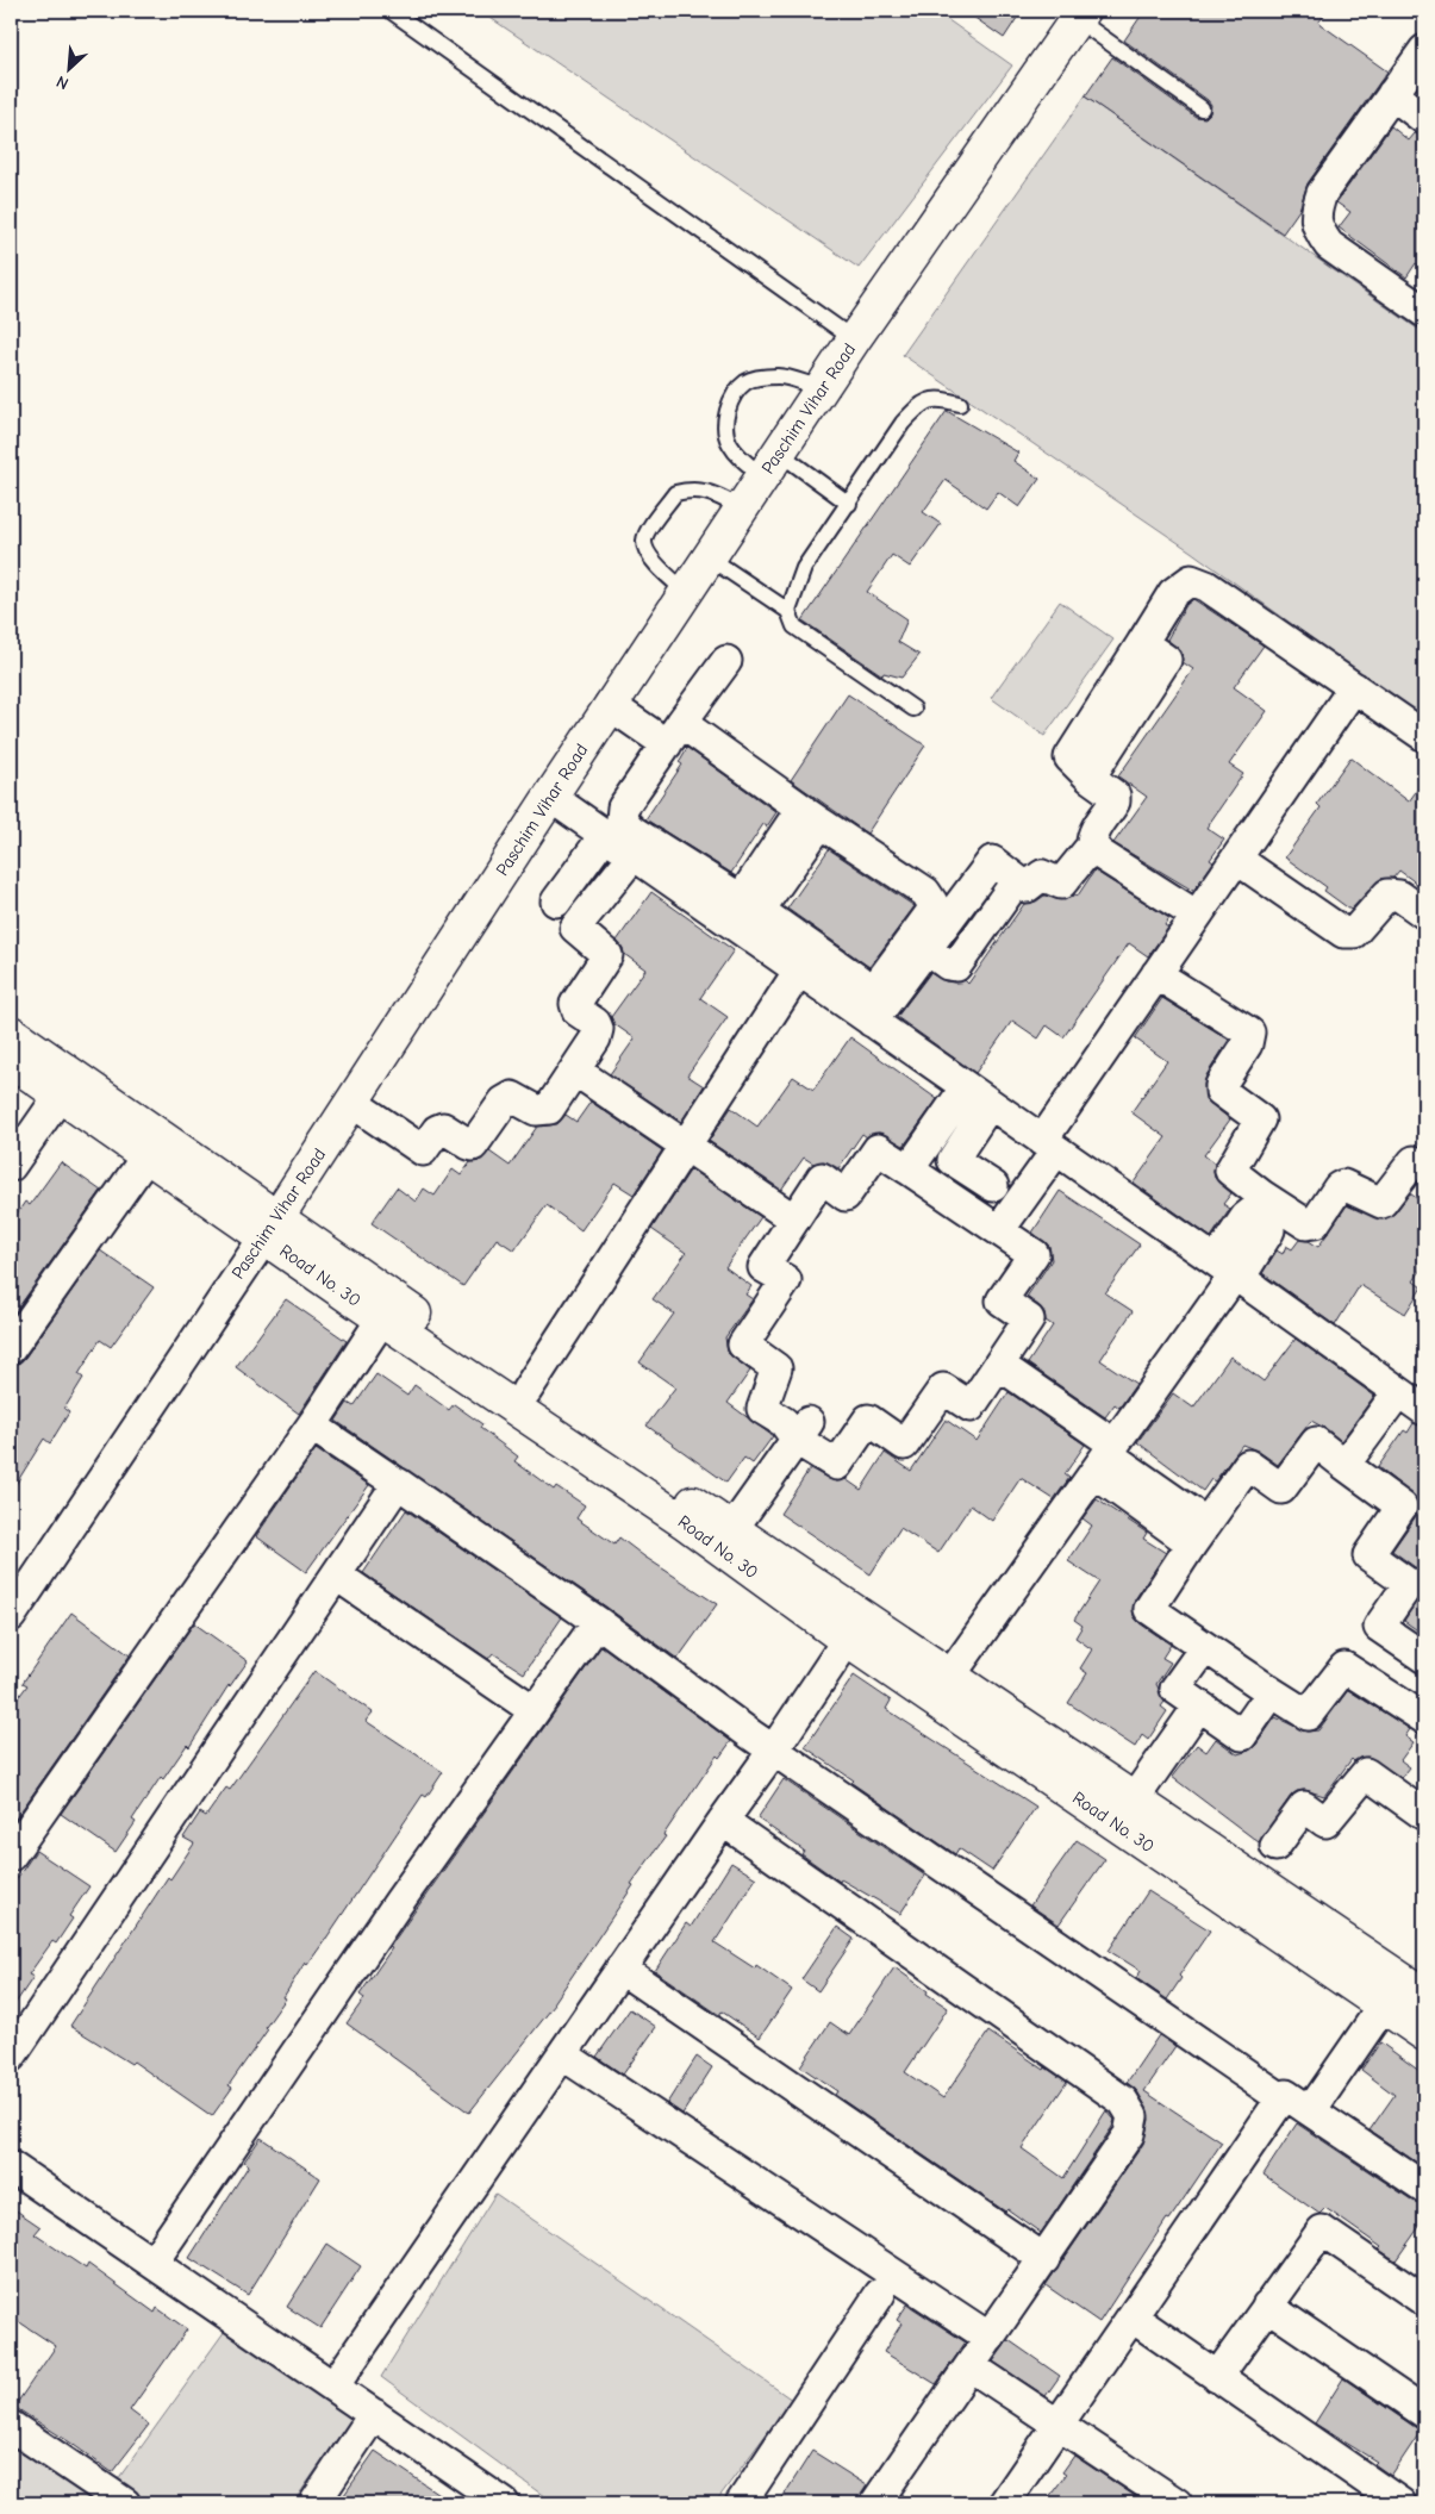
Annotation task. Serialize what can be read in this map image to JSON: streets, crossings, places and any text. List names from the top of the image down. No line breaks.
{"streets":{"street":["Paschim Vihar Road","Road No. 30"]},"crossings":[["Paschim Vihar Road","Road No. 30"]],"north":"bottom left"}
